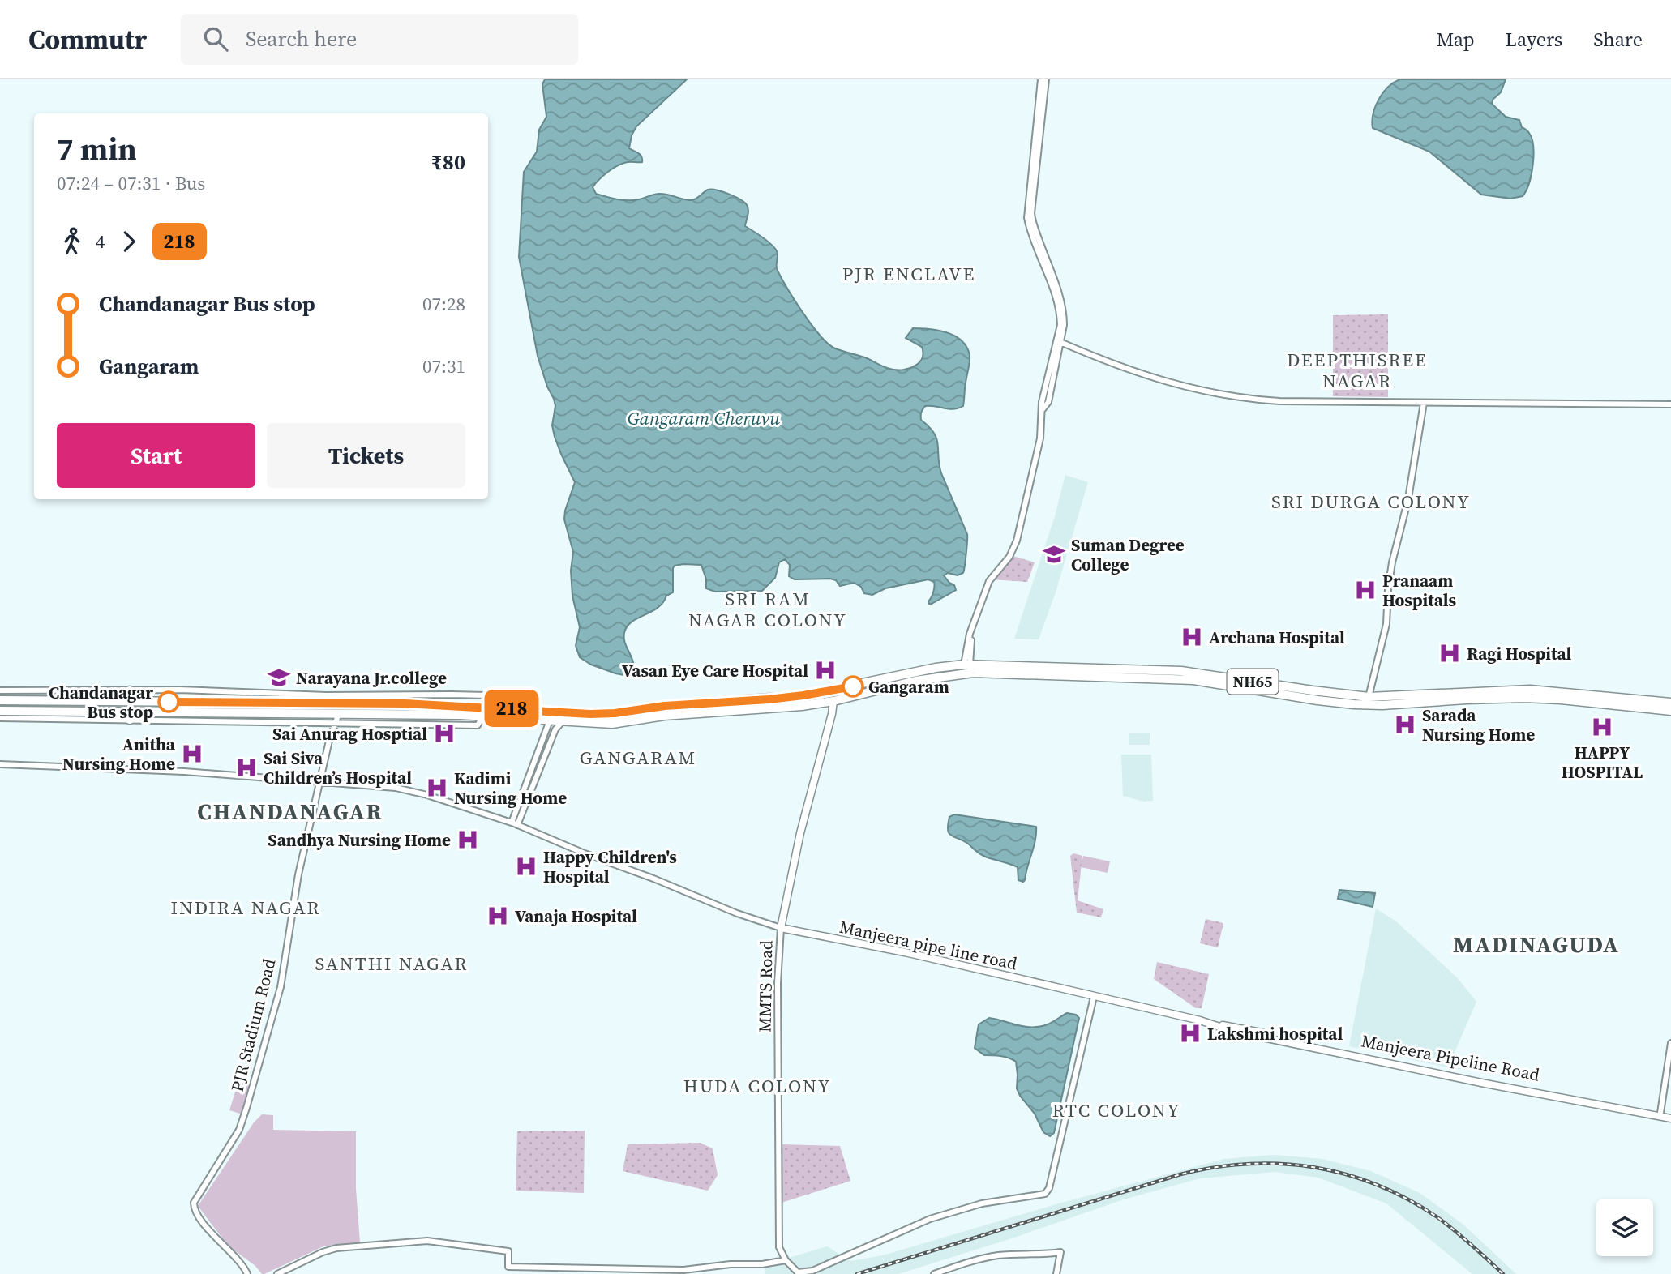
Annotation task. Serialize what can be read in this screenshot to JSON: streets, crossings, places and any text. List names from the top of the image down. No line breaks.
{"streets":{"highway":["NH65"],"main road":["Manjeera pipe line road","MMTS Road","Manjeera Pipeline Road"],"street":["PJR Stadium Road"]},"crossings":[["NH65","MMTS Road"],["Manjeera pipe line road","MMTS Road"],["Manjeera pipe line road","Manjeera Pipeline Road"]],"districts":["PJR ENCLAVE","DEEPTHISREE NAGAR","SRI DURGA COLONY","SRI RAM NAGAR COLONY","GANGARAM","CHANDANAGAR","INDIRA NAGAR","MADINAGUDA","SANTHI NAGAR","HUDA COLONY","RTC COLONY"],"water":["Gangaram Cheruvu"],"places":{"school or university":["Suman Degree College","Narayana Jr.college"],"hospital":["Pranaam Hospitals","Archana Hospital","Ragi Hospital","Vasan Eye Care Hospital","Sarada Nursing Home","HAPPY HOSPITAL","Sai Anurag Hosptial","Anitha Nursing Home","Sai Siva Children’s Hospital","Kadimi Nursing Home","Sandhya Nursing Home","Happy Children's Hospital","Vanaja Hospital","Lakshmi hospital"],"other":["Gangaram","Chandanagar Bus stop"]},"lines":["bus line 218"],"page":{"header":"Commutr","search":"Search here","nav":["Map","Layers","Share"],"on_map":"218","heading":["7 min","07:24 – 07:31 · Bus","₹80"],"legs":["4","218"],"list":[{"name":"Chandanagar Bus stop","value":"07:28"},{"name":"Gangaram","value":"07:31"}],"buttons":["Start","Tickets"]}}
